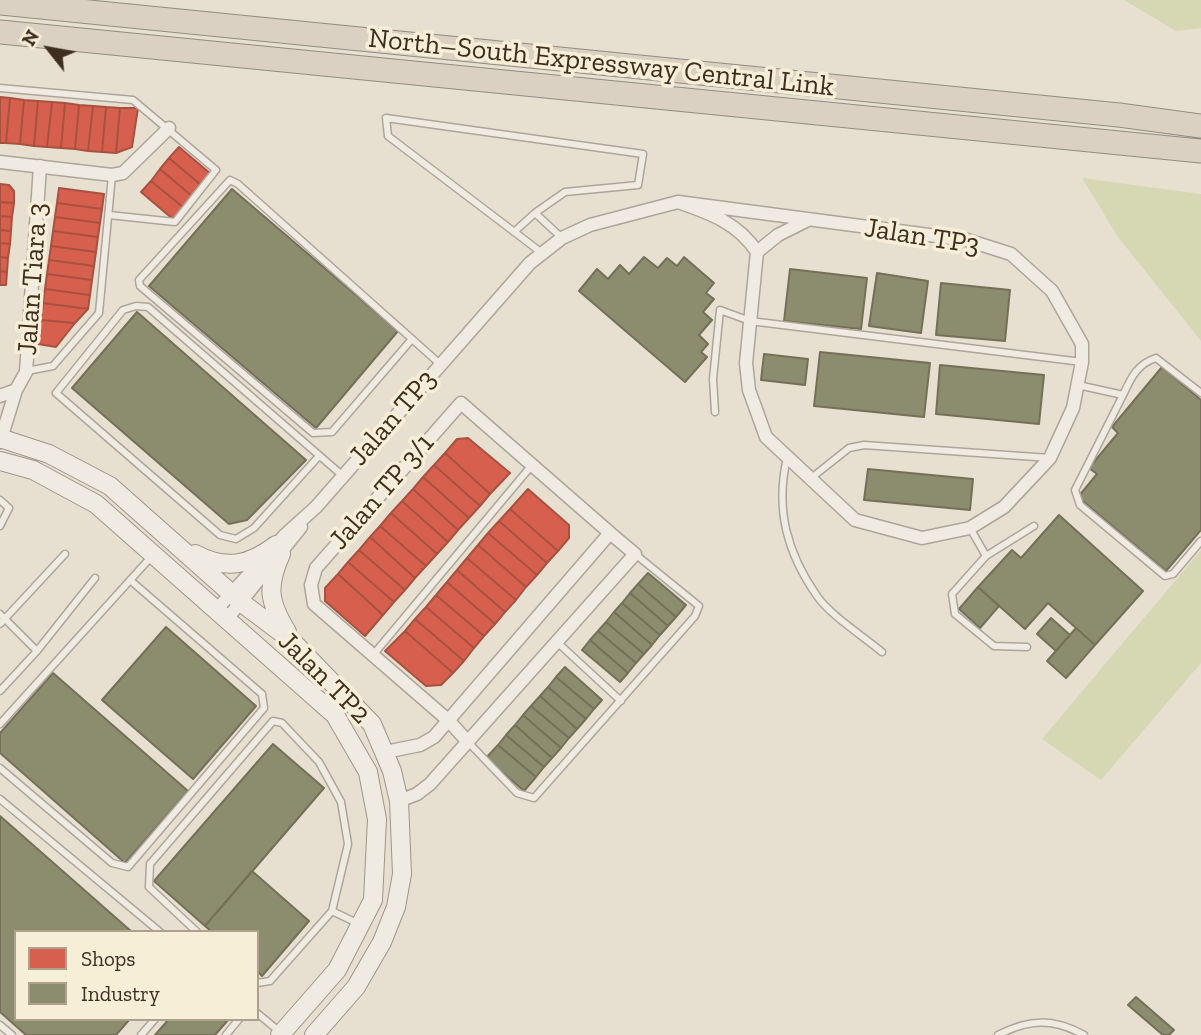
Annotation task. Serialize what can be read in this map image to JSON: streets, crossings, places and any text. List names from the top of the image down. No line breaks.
{"streets":{"highway":["North–South Expressway Central Link"],"street":["Jalan TP3","Jalan Tiara 3","Jalan TP 3/1","Jalan TP2"]},"crossings":[["Jalan TP3","Jalan TP2"],["Jalan Tiara 3","Jalan TP2"]],"legend":["Shops","Industry"],"north":"top left"}
